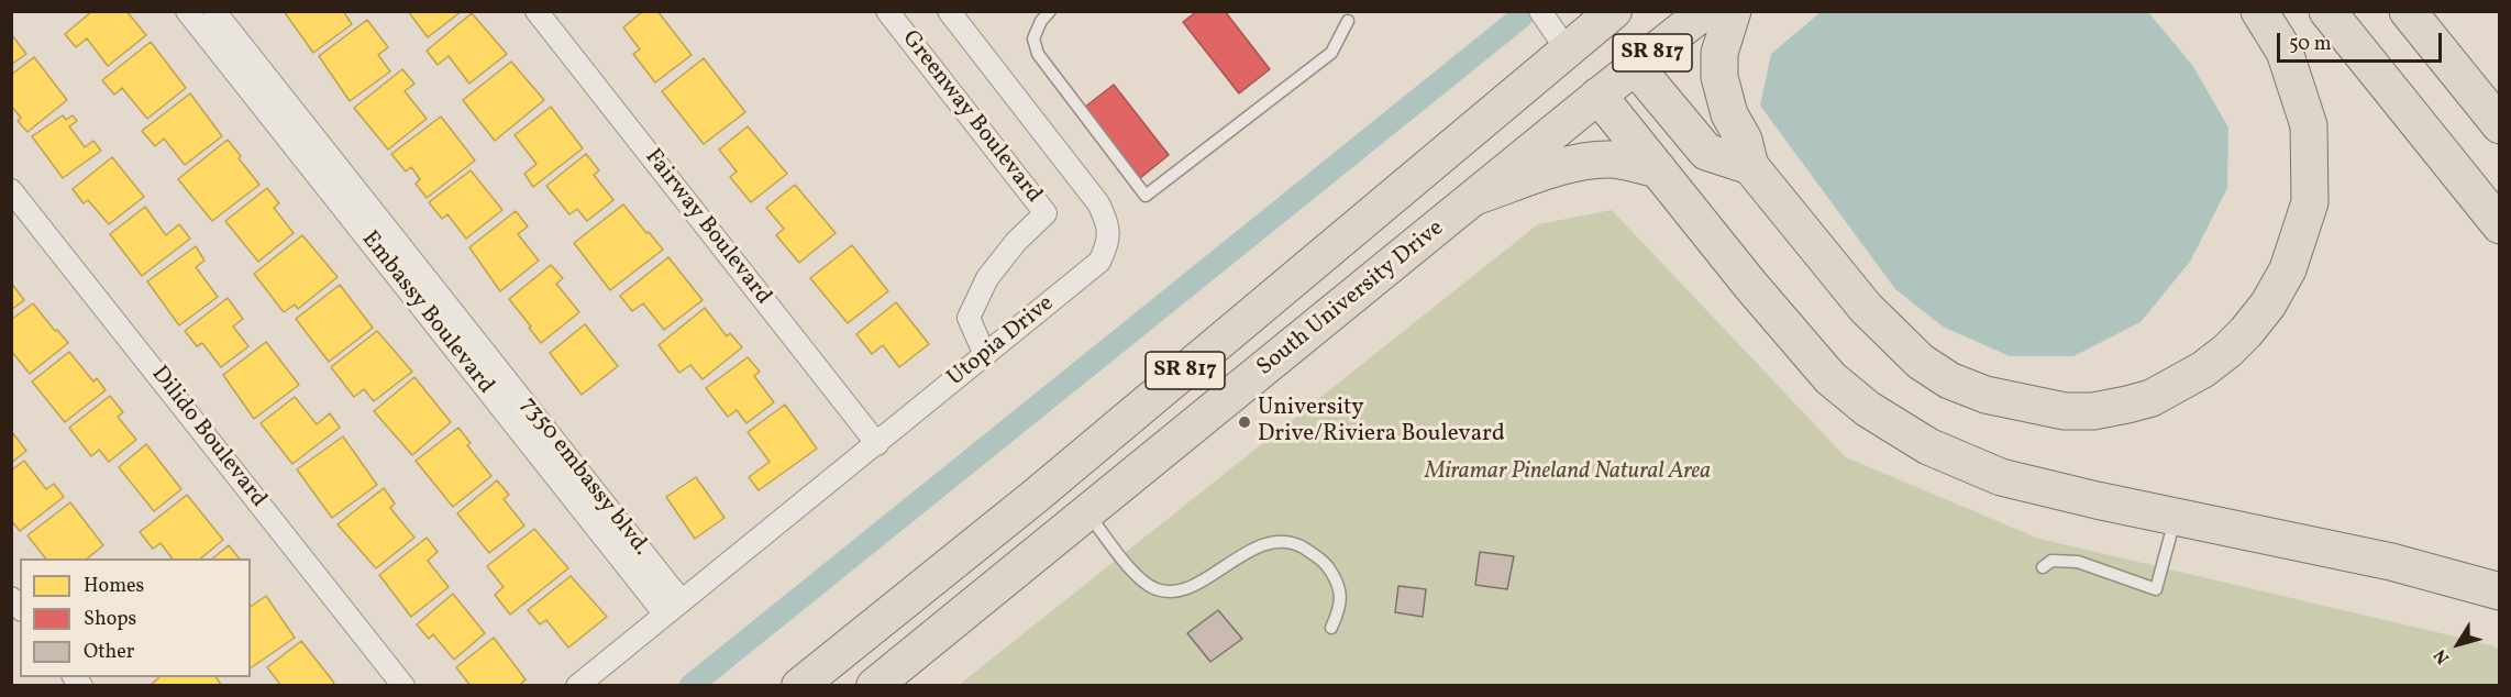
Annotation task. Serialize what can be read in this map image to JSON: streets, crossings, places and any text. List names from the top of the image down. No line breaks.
{"streets":{"main road":["SR 817","South University Drive"],"street":["Greenway Boulevard","Fairway Boulevard","Embassy Boulevard","Utopia Drive","Dilido Boulevard","7350 embassy blvd."]},"crossings":[["Greenway Boulevard","Utopia Drive"],["Fairway Boulevard","Utopia Drive"],["Embassy Boulevard","Utopia Drive"],["Embassy Boulevard","7350 embassy blvd."],["Utopia Drive","7350 embassy blvd."]],"parks":["Miramar Pineland Natural Area"],"places":["University Drive/Riviera Boulevard"],"legend":["Homes","Shops","Other"],"scale_bar":"50 m","north":"bottom left"}
